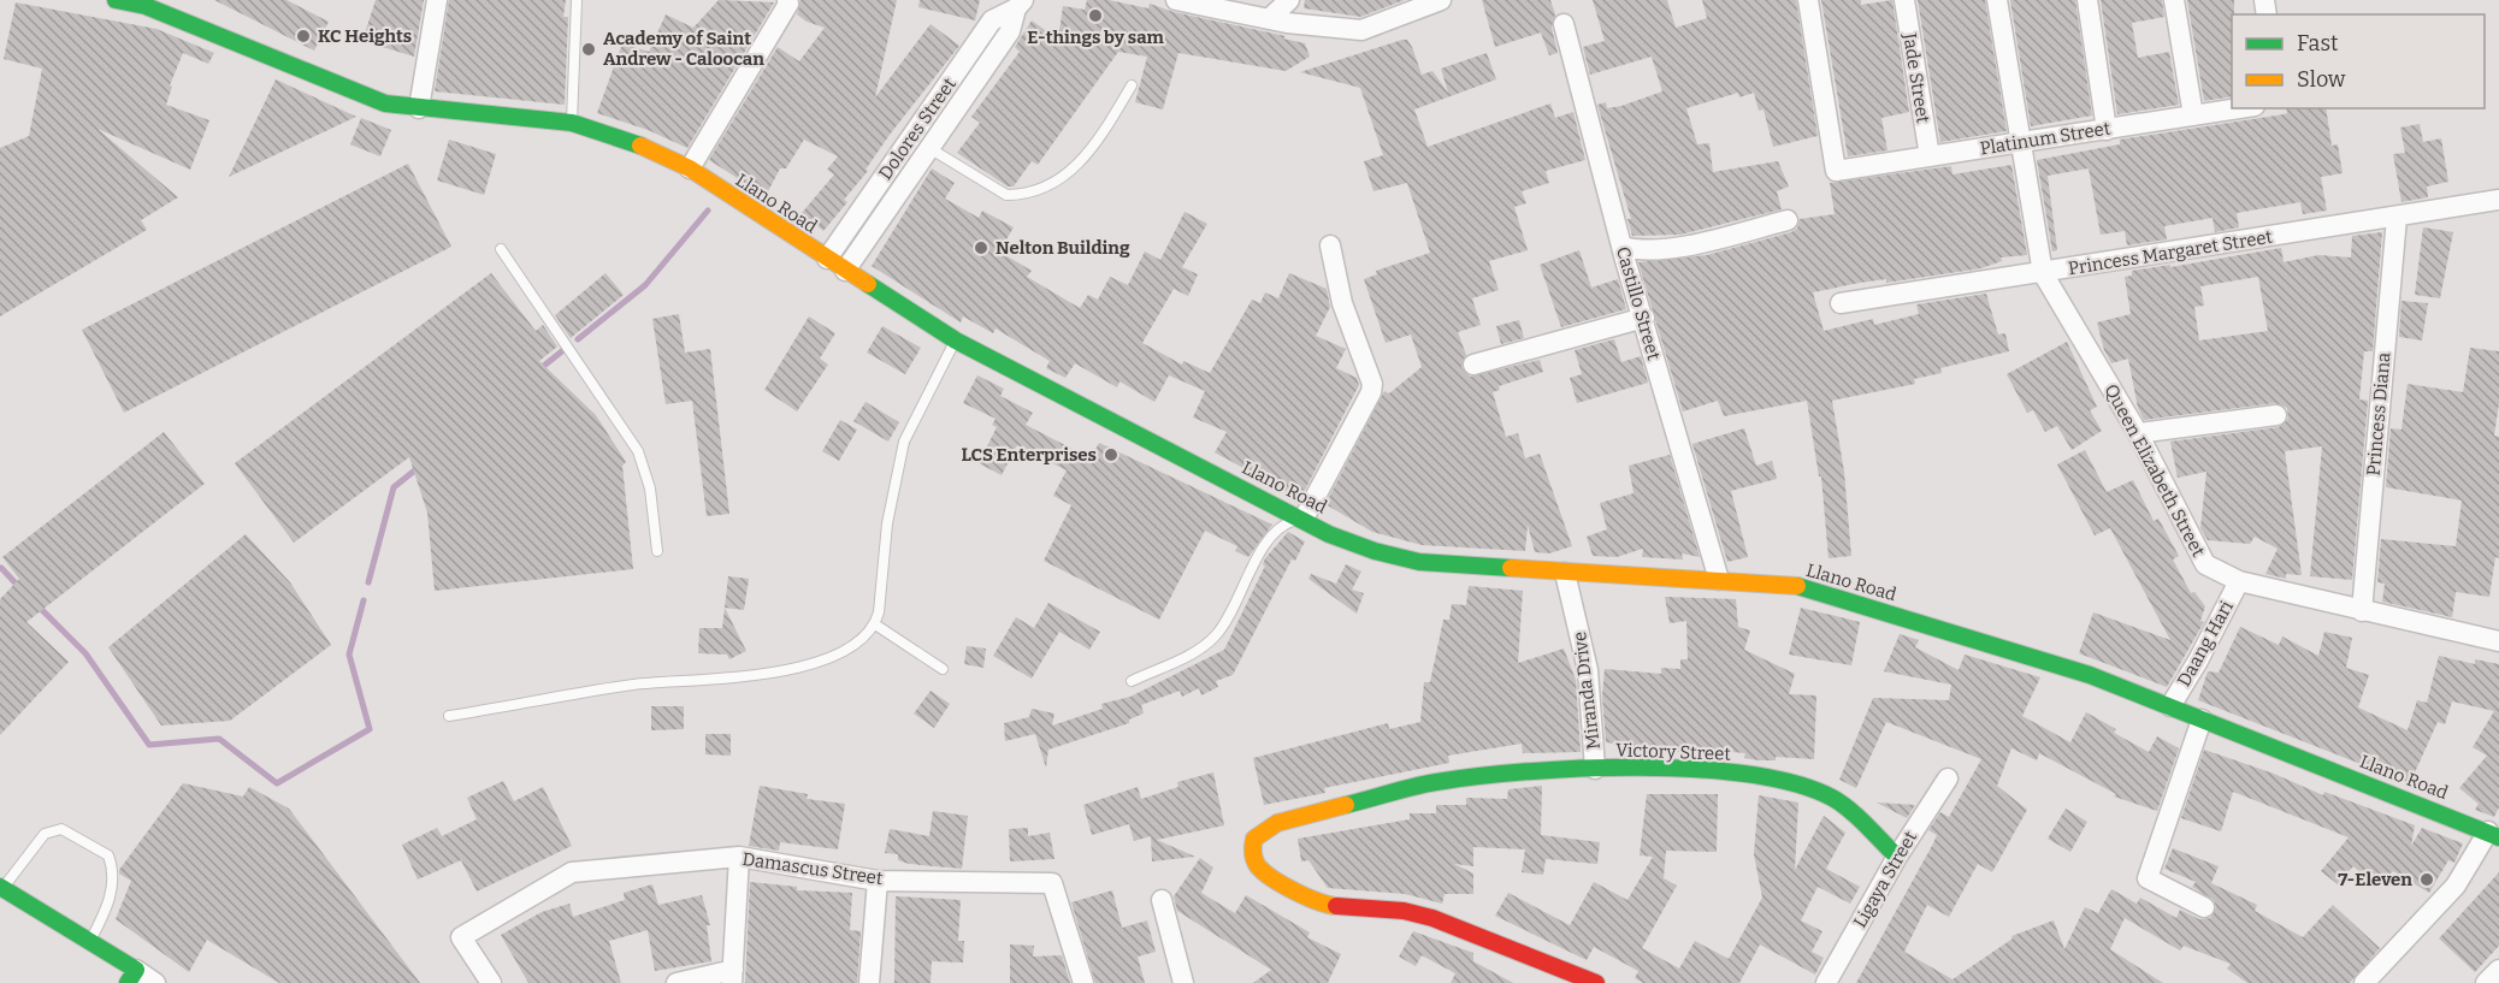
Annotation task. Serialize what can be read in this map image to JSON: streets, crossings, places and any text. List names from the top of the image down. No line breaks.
{"streets":{"main road":["Llano Road","Victory Street"],"street":["Jade Street","Dolores Street","Platinum Street","Princess Margaret Street","Castillo Street","Princess Diana","Queen Elizabeth Street","Daang Hari","Miranda Drive","Damascus Street","Ligaya Street"]},"crossings":[["Jade Street","Platinum Street"],["Dolores Street","Llano Road"],["Llano Road","Castillo Street"],["Llano Road","Daang Hari"],["Llano Road","Miranda Drive"],["Princess Margaret Street","Princess Diana"],["Princess Margaret Street","Queen Elizabeth Street"],["Princess Diana","Queen Elizabeth Street"],["Queen Elizabeth Street","Daang Hari"],["Miranda Drive","Victory Street"],["Victory Street","Ligaya Street"]],"places":["E-things by sam","KC Heights","Academy of Saint Andrew - Caloocan","Nelton Building","LCS Enterprises","7-Eleven"],"legend":["Fast","Slow"]}
